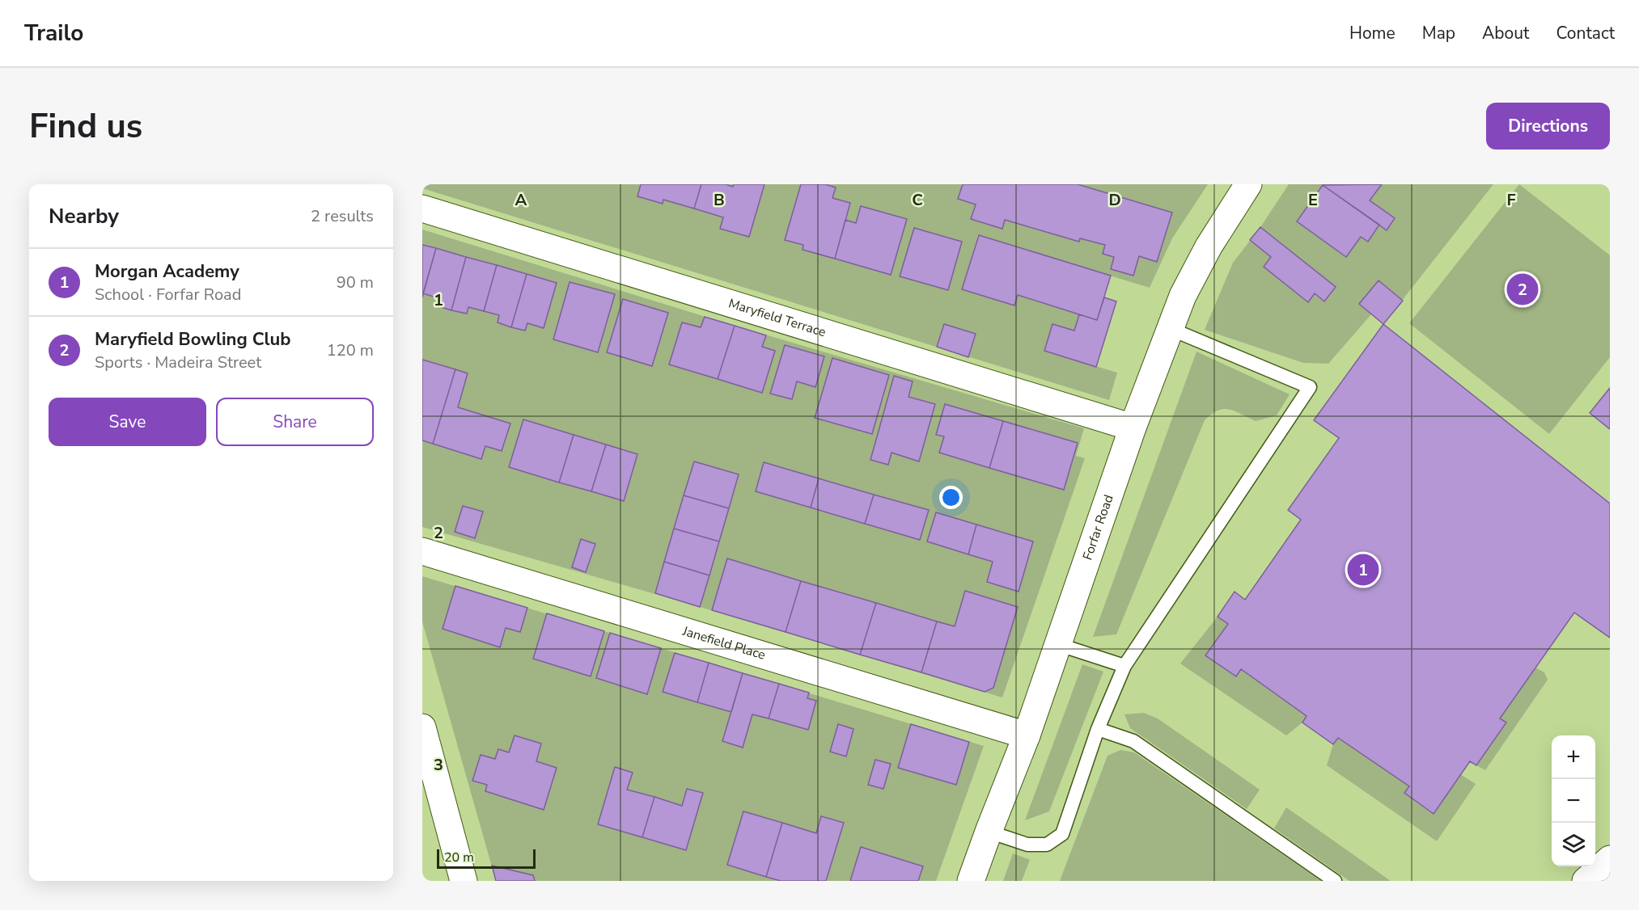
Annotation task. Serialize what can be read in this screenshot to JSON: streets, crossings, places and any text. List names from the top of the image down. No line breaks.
{"streets":{"street":["Maryfield Terrace","Forfar Road","Janefield Place"]},"crossings":[["Maryfield Terrace","Forfar Road"],["Forfar Road","Janefield Place"]],"scale_bar":"20 m","page":{"header":"Trailo","nav":["Home","Map","About","Contact"],"buttons":["Directions",["Save","Share"]],"title":"Find us","heading":["Nearby","2 results"],"list":[{"mark":"1","name":"Morgan Academy","note":"School · Forfar Road","value":"90 m"},{"mark":"2","name":"Maryfield Bowling Club","note":"Sports · Madeira Street","value":"120 m"}],"pins":["2","1"],"map_buttons":["+","−"],"scale":"20 m"},"grid":{"columns":["A","B","C","D","E","F"],"rows":["1","2","3"]}}
